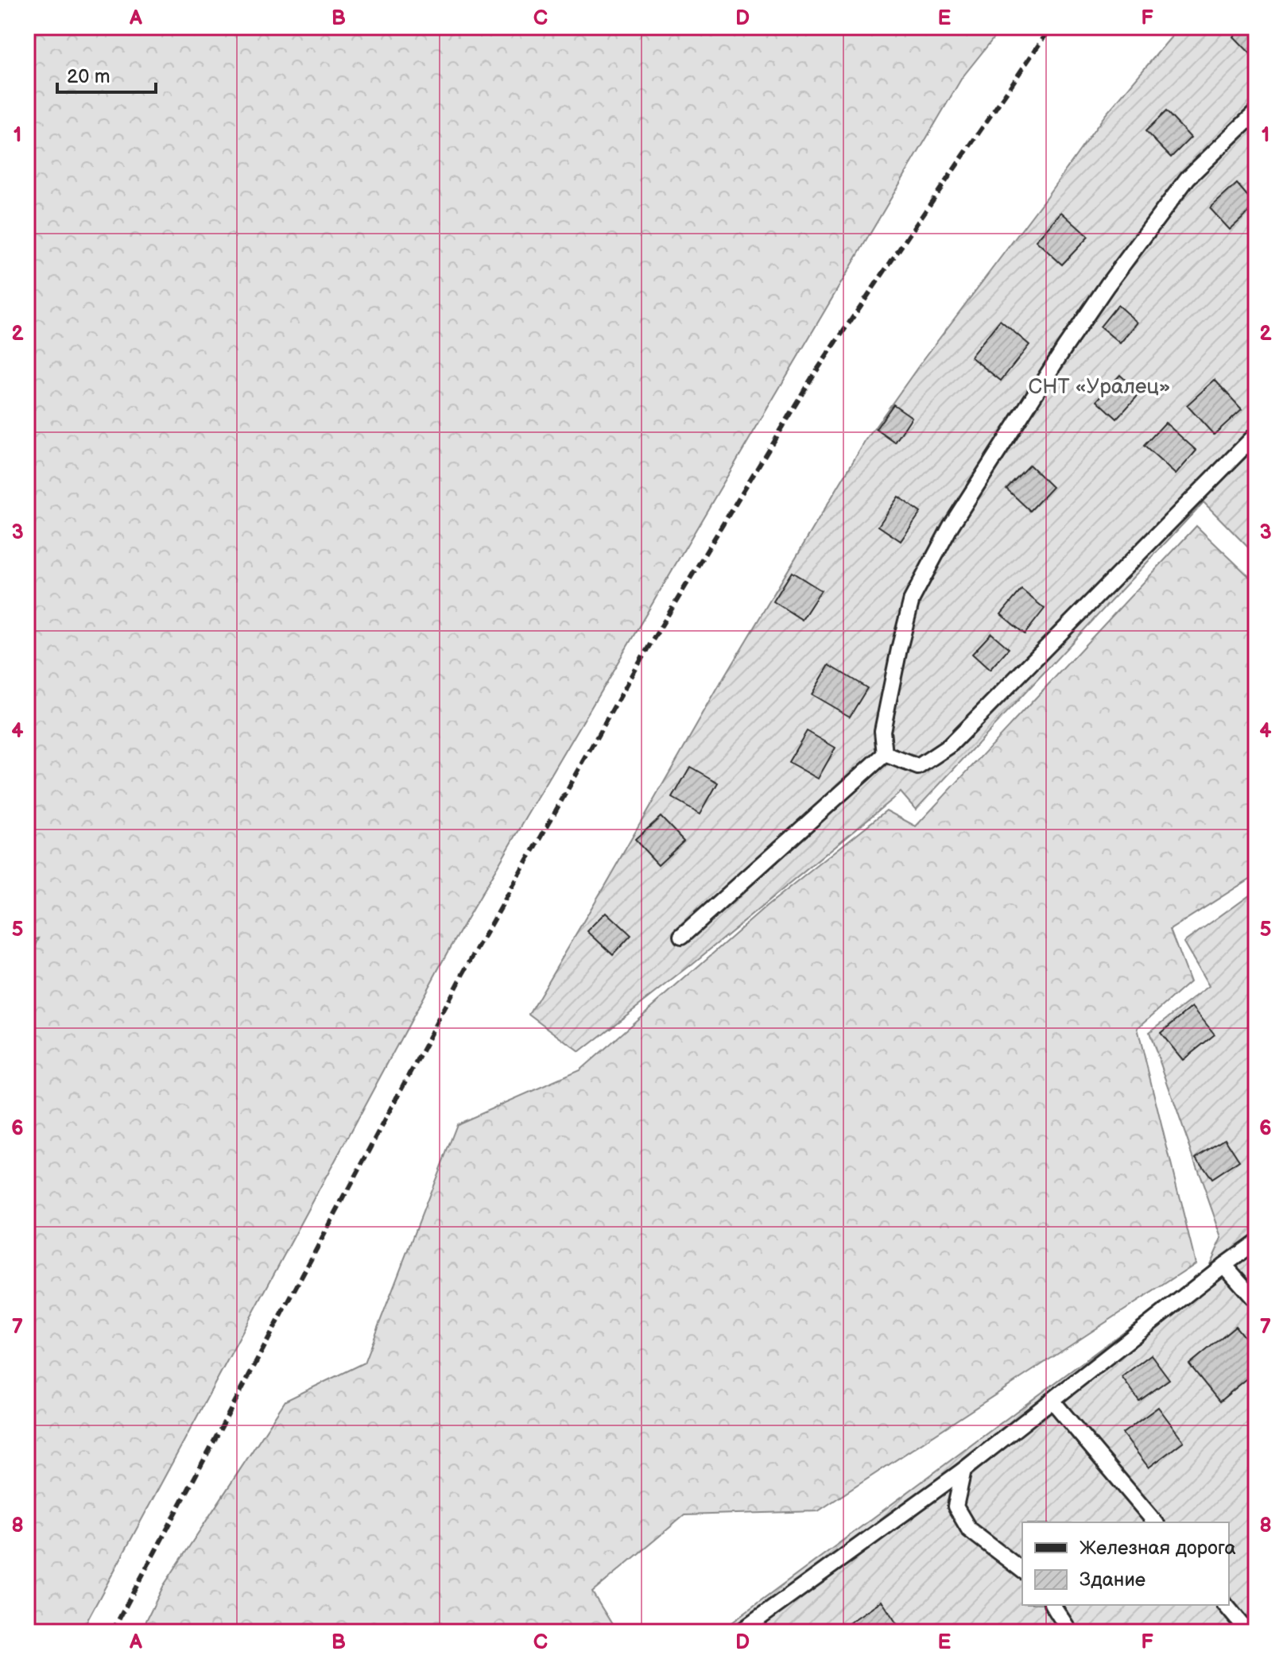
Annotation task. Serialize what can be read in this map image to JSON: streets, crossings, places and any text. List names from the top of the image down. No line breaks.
{"parks":["СНТ «Уралец»"],"legend":["Железная дорога","Здание"],"scale_bar":"20 m","grid":{"columns":["A","B","C","D","E","F"],"rows":["1","2","3","4","5","6","7","8"]}}
